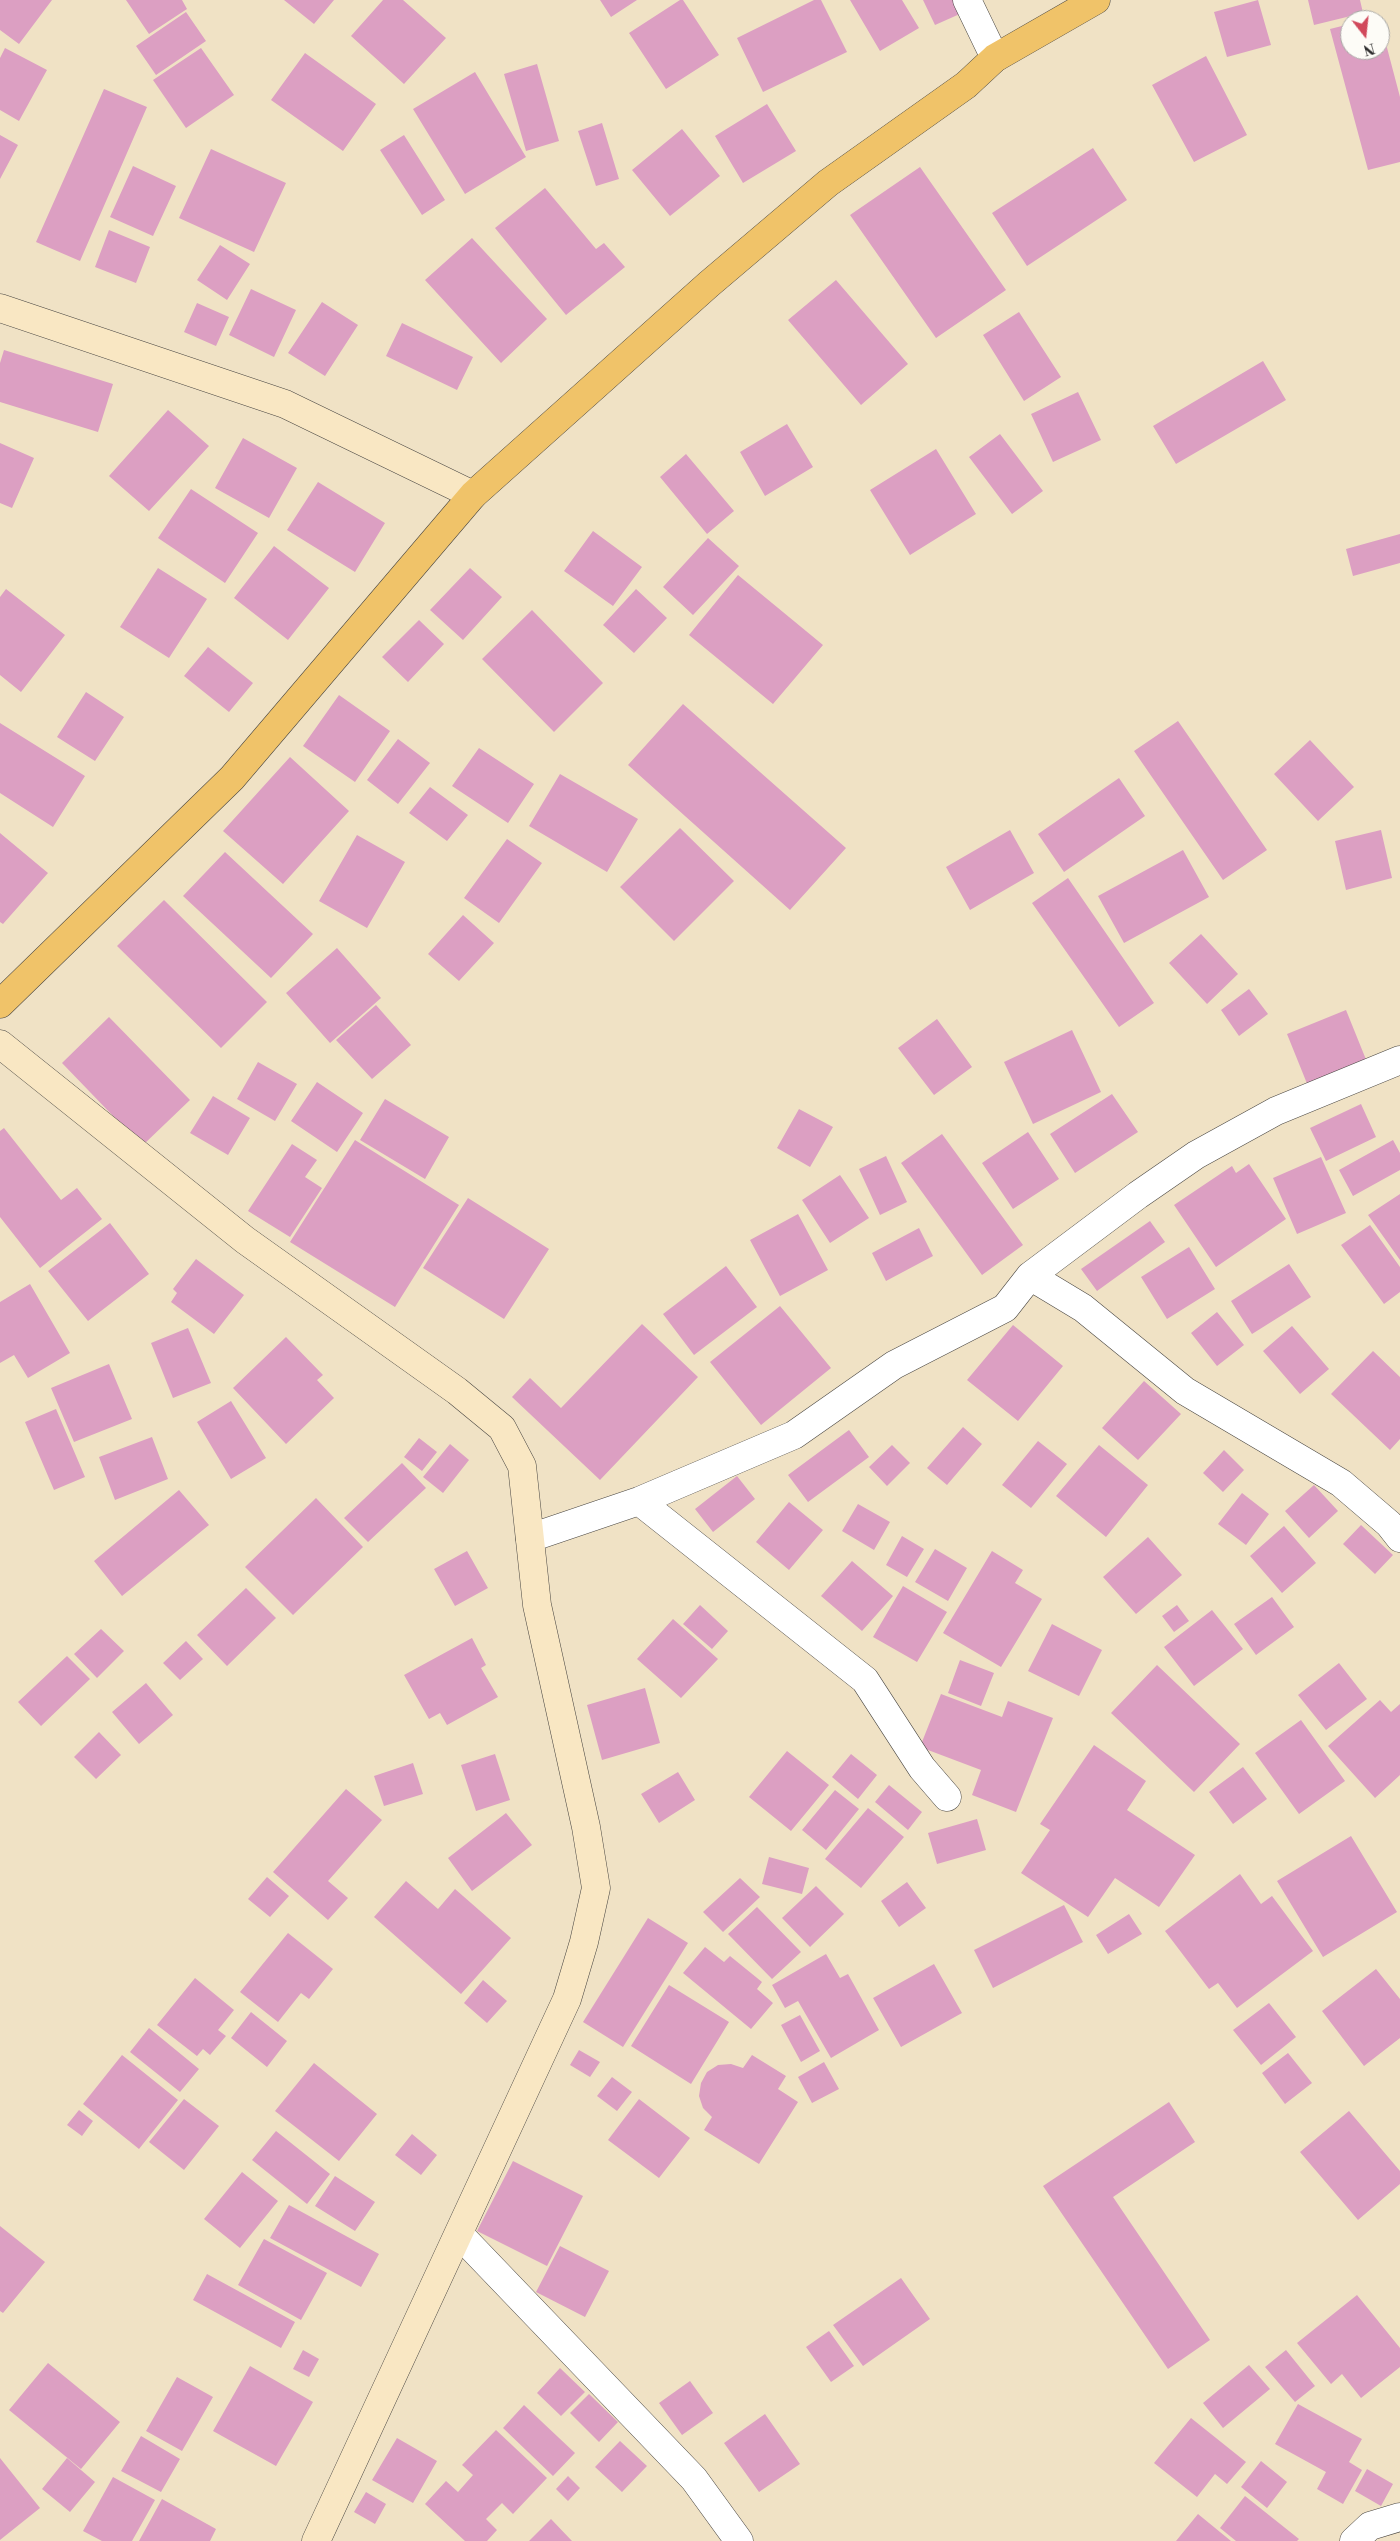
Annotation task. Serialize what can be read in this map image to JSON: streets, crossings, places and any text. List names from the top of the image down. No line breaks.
{"north":"bottom"}
